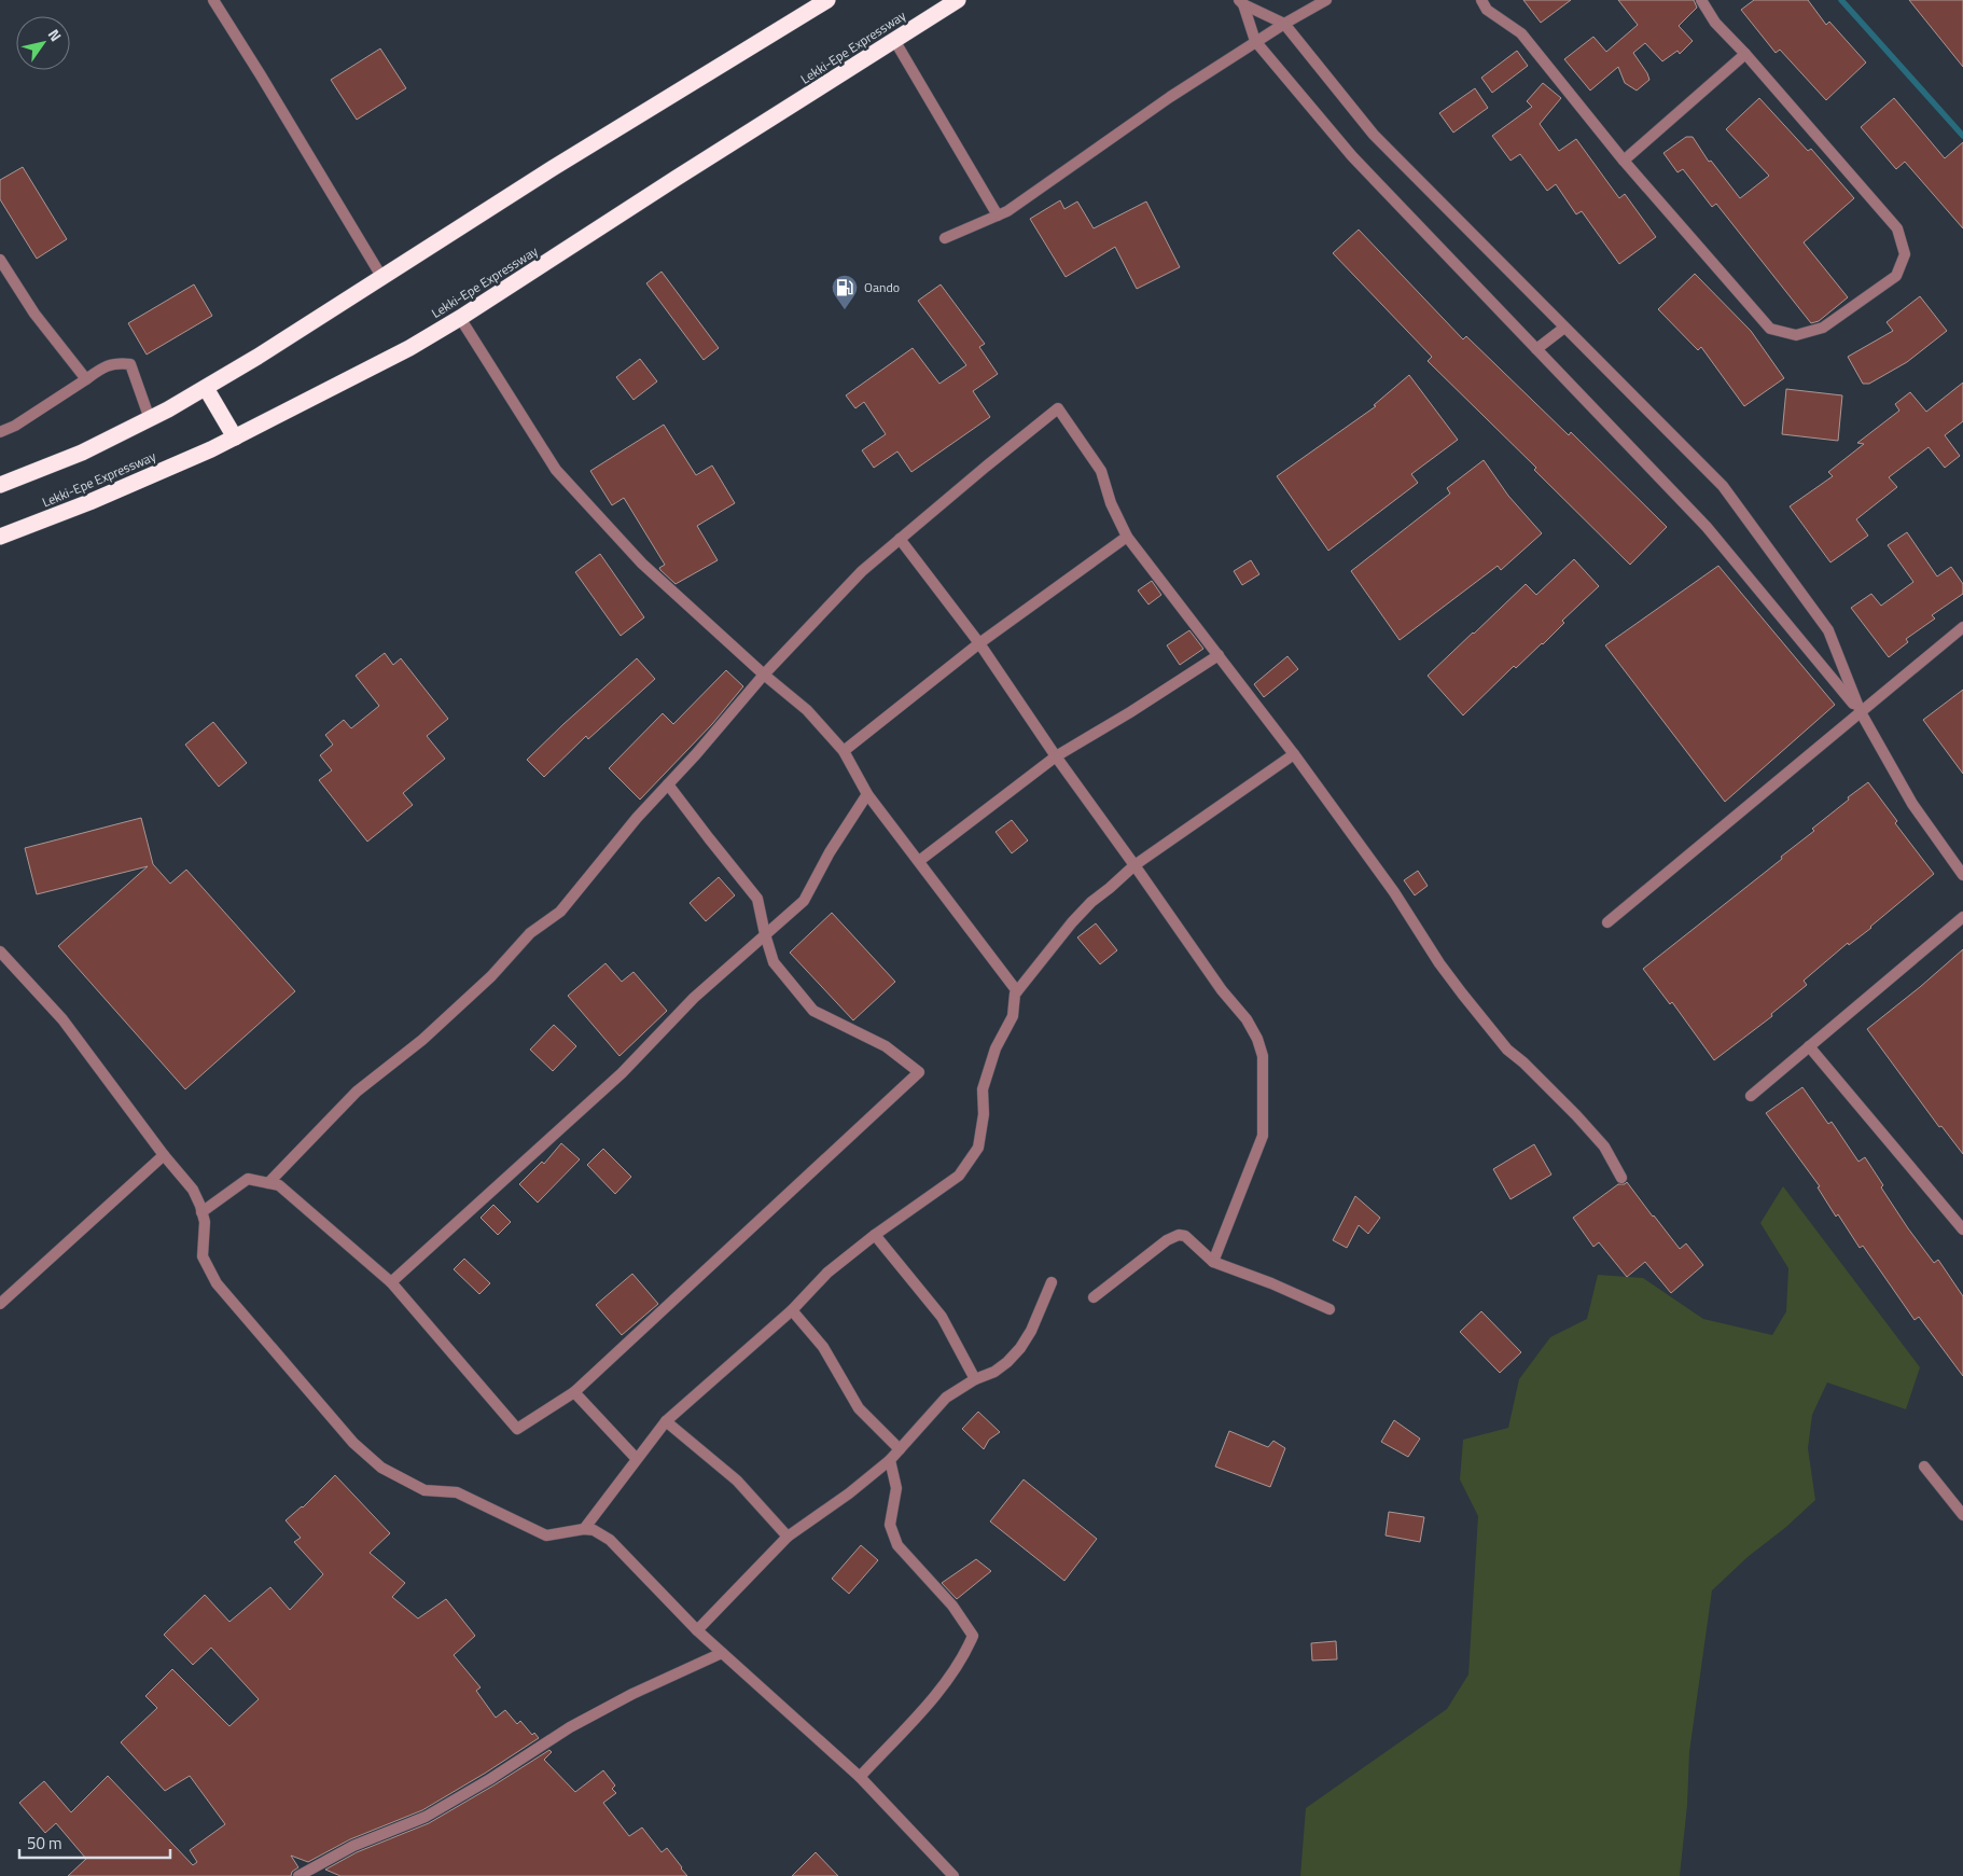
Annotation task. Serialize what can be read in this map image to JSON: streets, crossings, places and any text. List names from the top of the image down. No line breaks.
{"streets":{"highway":["Lekki-Epe Expressway"]},"places":{"fuel station":["Oando"]},"scale_bar":"50 m","north":"top right"}
